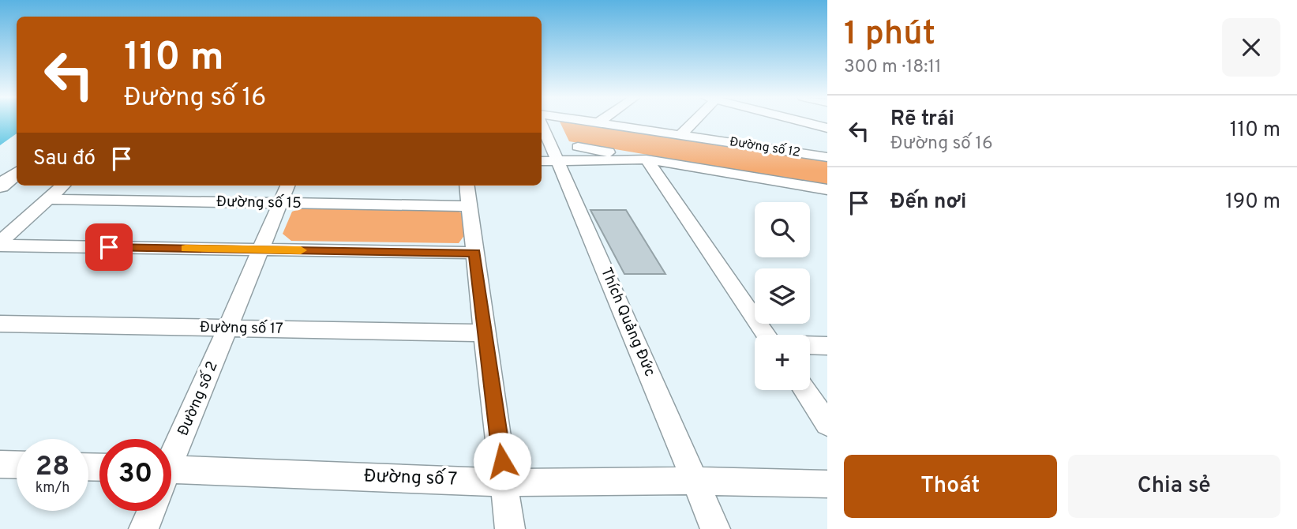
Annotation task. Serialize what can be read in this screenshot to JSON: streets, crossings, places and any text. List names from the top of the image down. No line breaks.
{"streets":{"street":["Đường số 12","Đường số 15","Thích Quảng Đức","Đường số 17","Đường số 2","Đường số 7"]},"crossings":[["Đường số 15","Đường số 2"],["Thích Quảng Đức","Đường số 7"],["Đường số 17","Đường số 2"]],"page":{"heading":["1 phút","300 m · 18:11"],"turn":["110 m","Đường số 16"],"list":[{"name":"Rẽ trái","note":"Đường số 16","value":"110 m"},{"name":"Đến nơi","value":"190 m"}],"then":"Sau đó","map_buttons":"+","speed":"28 km/h","limit":"30","buttons":["Thoát","Chia sẻ"]}}
